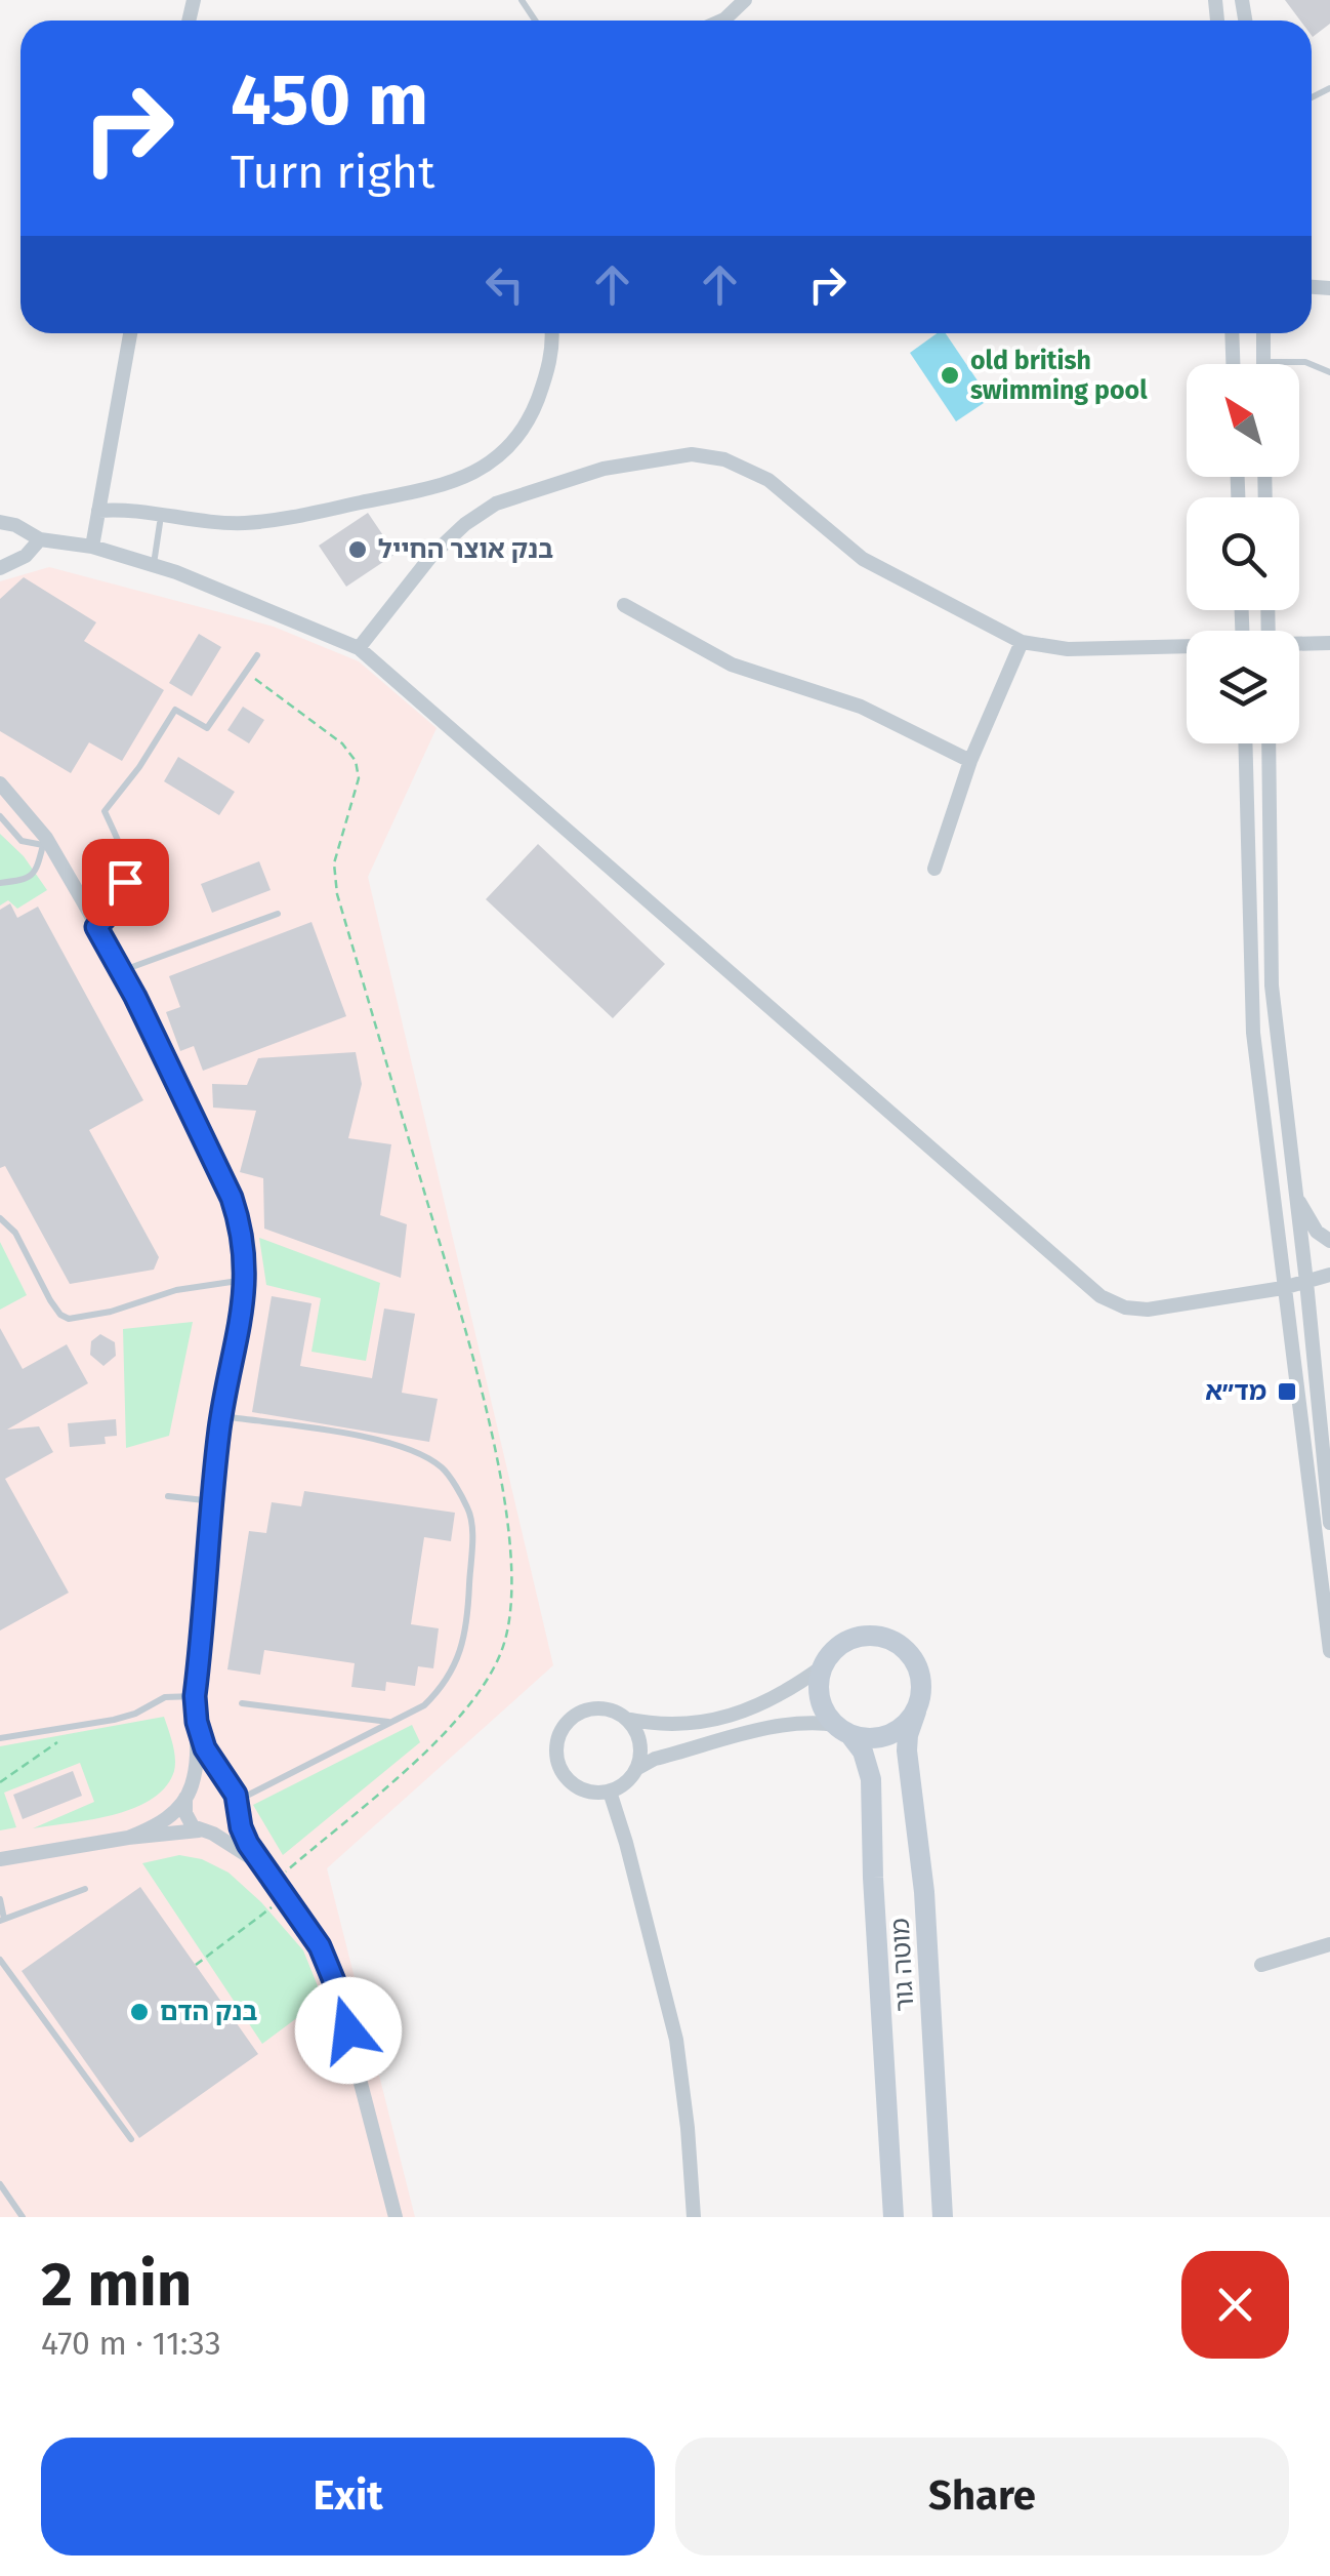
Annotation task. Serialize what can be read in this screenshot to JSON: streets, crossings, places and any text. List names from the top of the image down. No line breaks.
{"streets":{"street":["מוטה גור"]},"places":{"other":["old british swimming pool","בנק אוצר החייל","בנק הדם"],"transit":["מד״א"]},"north":"top left","page":{"turn":["450 m","Turn right"],"heading":["2 min","470 m · 11:33"],"buttons":["Exit","Share"]}}
